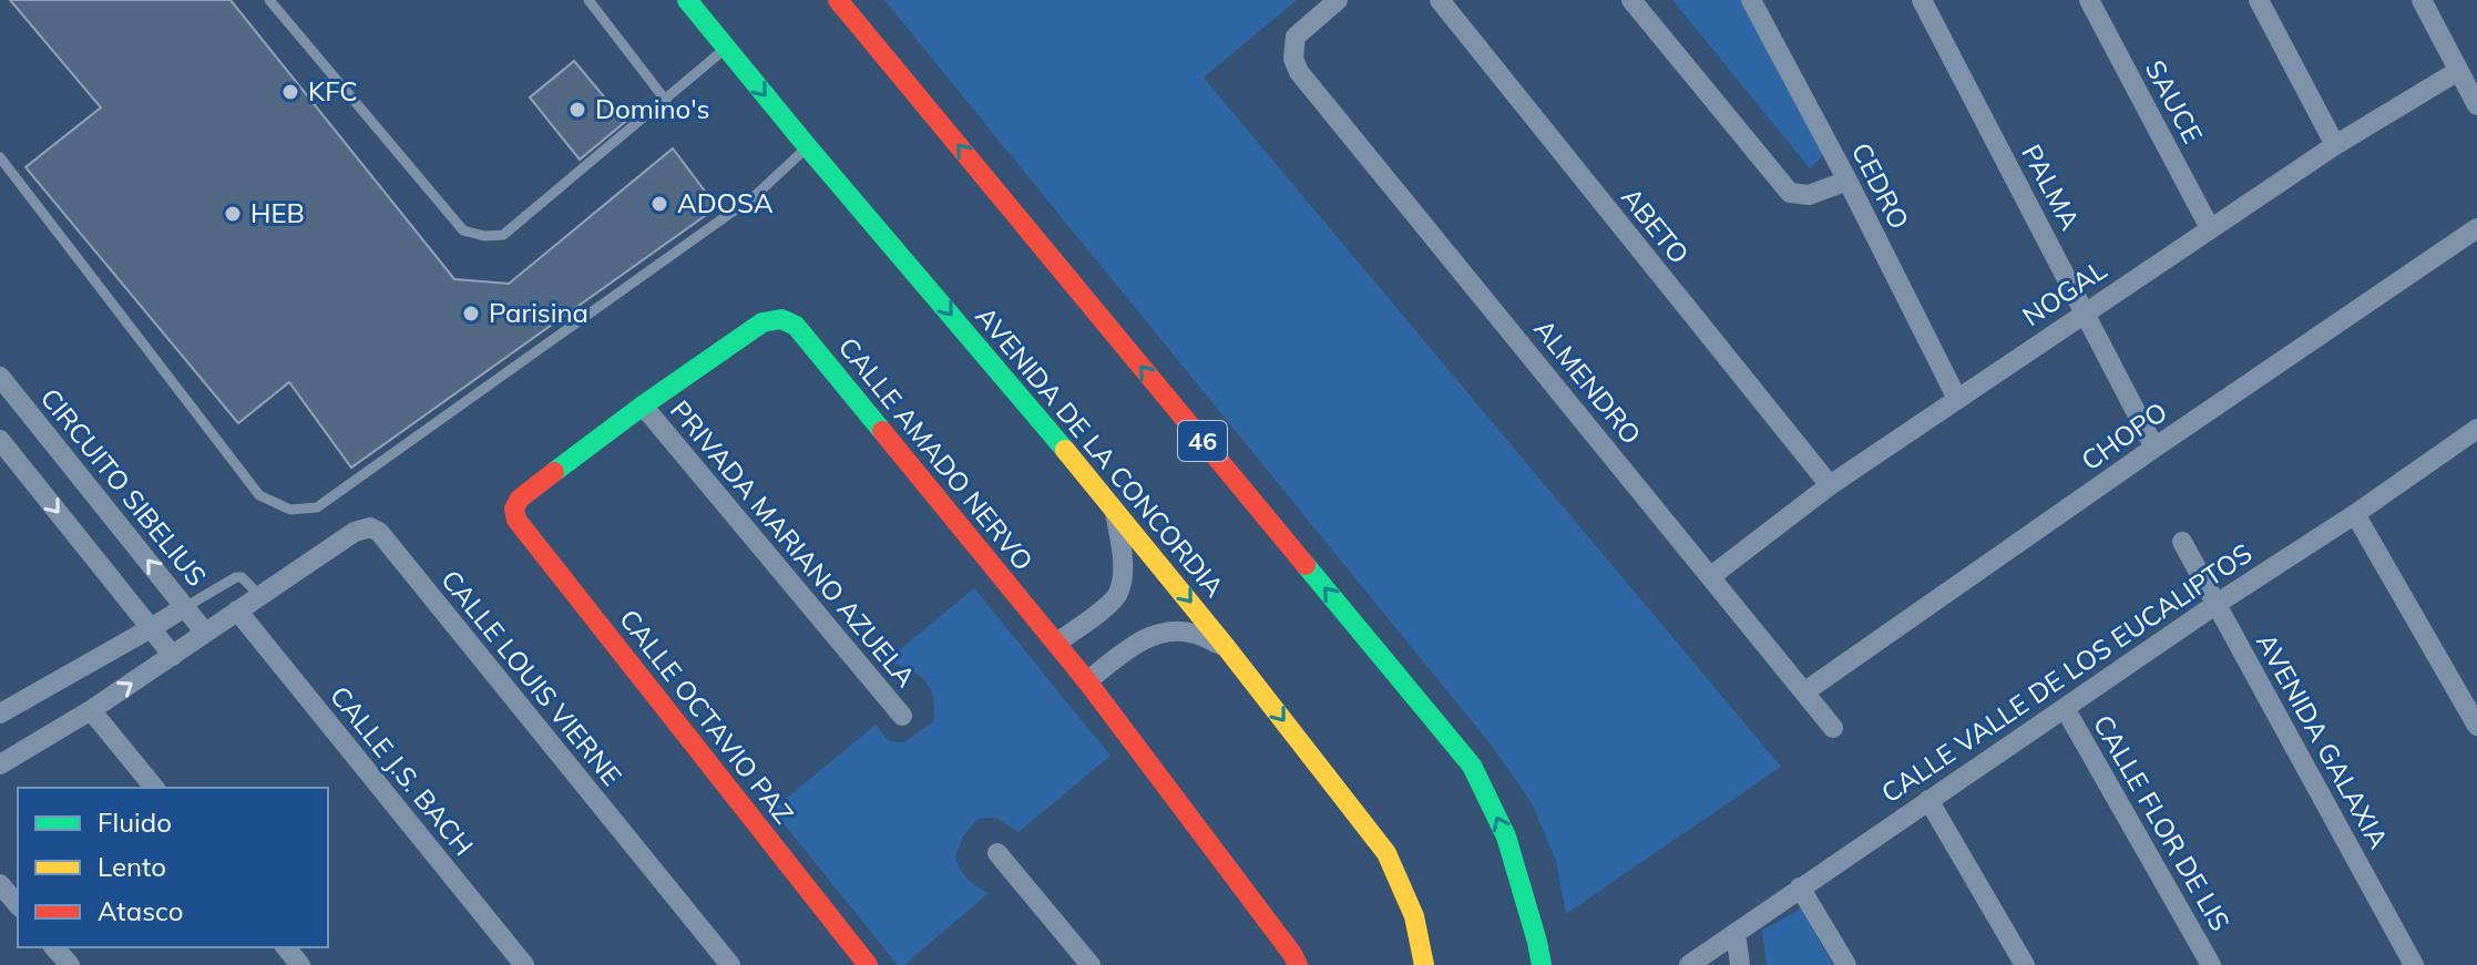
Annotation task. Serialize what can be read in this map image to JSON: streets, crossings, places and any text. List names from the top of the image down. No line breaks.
{"streets":{"main road":["46","AVENIDA DE LA CONCORDIA","CALLE AMADO NERVO","CALLE OCTAVIO PAZ"],"street":["SAUCE","CEDRO","PALMA","ABETO","NOGAL","ALMENDRO","CHOPO","CIRCUITO SIBELIUS","PRIVADA MARIANO AZUELA","CALLE VALLE DE LOS EUCALIPTOS","CALLE LOUIS VIERNE","AVENIDA GALAXIA","CALLE J.S. BACH","CALLE FLOR DE LIS"]},"crossings":[["SAUCE","NOGAL"],["CEDRO","NOGAL"],["PALMA","NOGAL"],["PALMA","CHOPO"],["ABETO","NOGAL"],["NOGAL","ALMENDRO"],["ALMENDRO","CHOPO"],["CALLE AMADO NERVO","PRIVADA MARIANO AZUELA"],["CALLE AMADO NERVO","CALLE OCTAVIO PAZ"],["CIRCUITO SIBELIUS","CALLE LOUIS VIERNE"],["PRIVADA MARIANO AZUELA","CALLE OCTAVIO PAZ"],["CALLE VALLE DE LOS EUCALIPTOS","AVENIDA GALAXIA"],["CALLE VALLE DE LOS EUCALIPTOS","CALLE FLOR DE LIS"],["CALLE LOUIS VIERNE","CALLE J.S. BACH"]],"places":["KFC","Domino's","ADOSA","HEB","Parisina"],"legend":["Fluido","Lento","Atasco"]}
